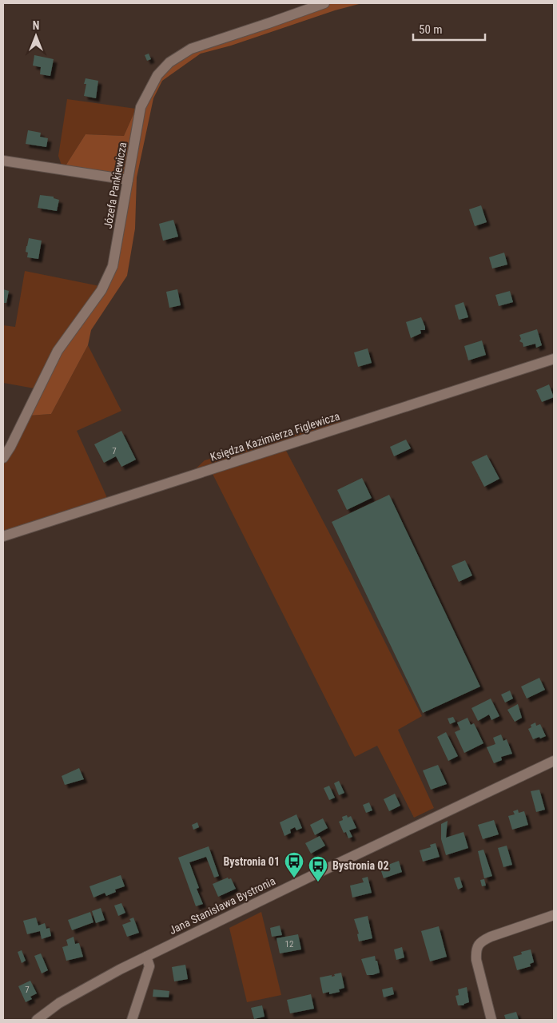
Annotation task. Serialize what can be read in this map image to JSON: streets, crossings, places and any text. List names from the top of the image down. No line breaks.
{"streets":{"street":["Józefa Pankiewicza","Księdza Kazimierza Figlewicza","Jana Stanisława Bystronia"]},"places":{"bus stop":["Bystronia 01","Bystronia 02"]},"house_numbers":["7","12","7"],"scale_bar":"50 m","north":"top"}
